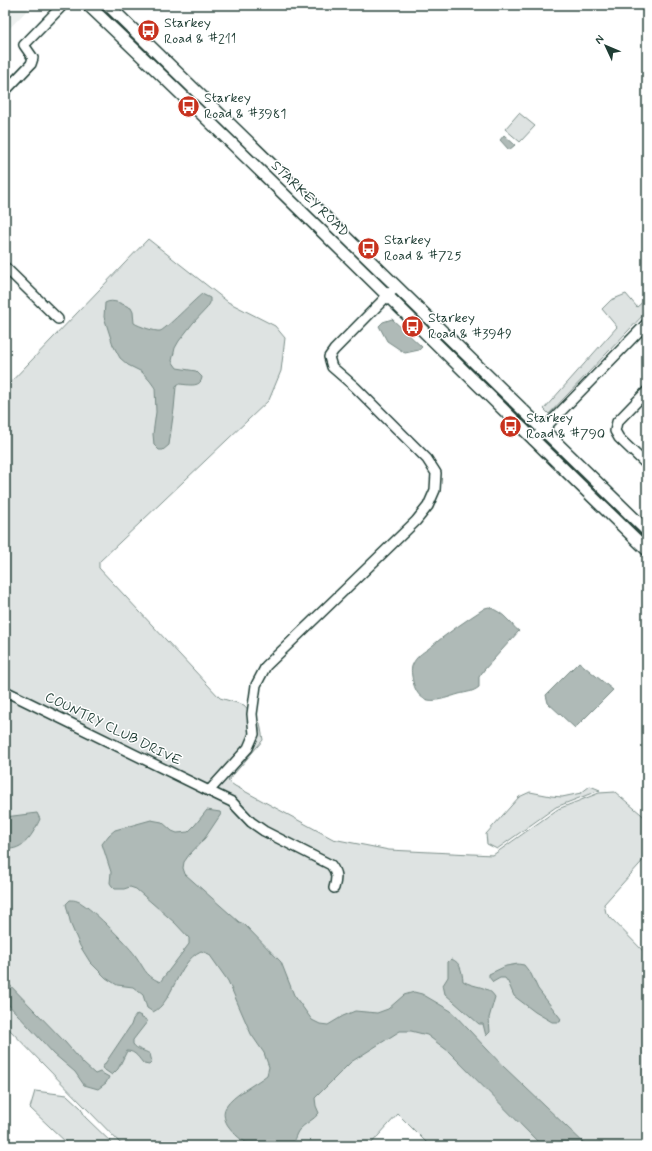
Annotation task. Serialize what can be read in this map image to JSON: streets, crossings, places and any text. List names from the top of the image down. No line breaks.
{"streets":{"main road":["STARKEY ROAD"],"street":["COUNTRY CLUB DRIVE"]},"places":{"bus stop":["Starkey Road & #211","Starkey Road & #3981","Starkey Road & #725","Starkey Road & #3949","Starkey Road & #790"]},"north":"top left"}
